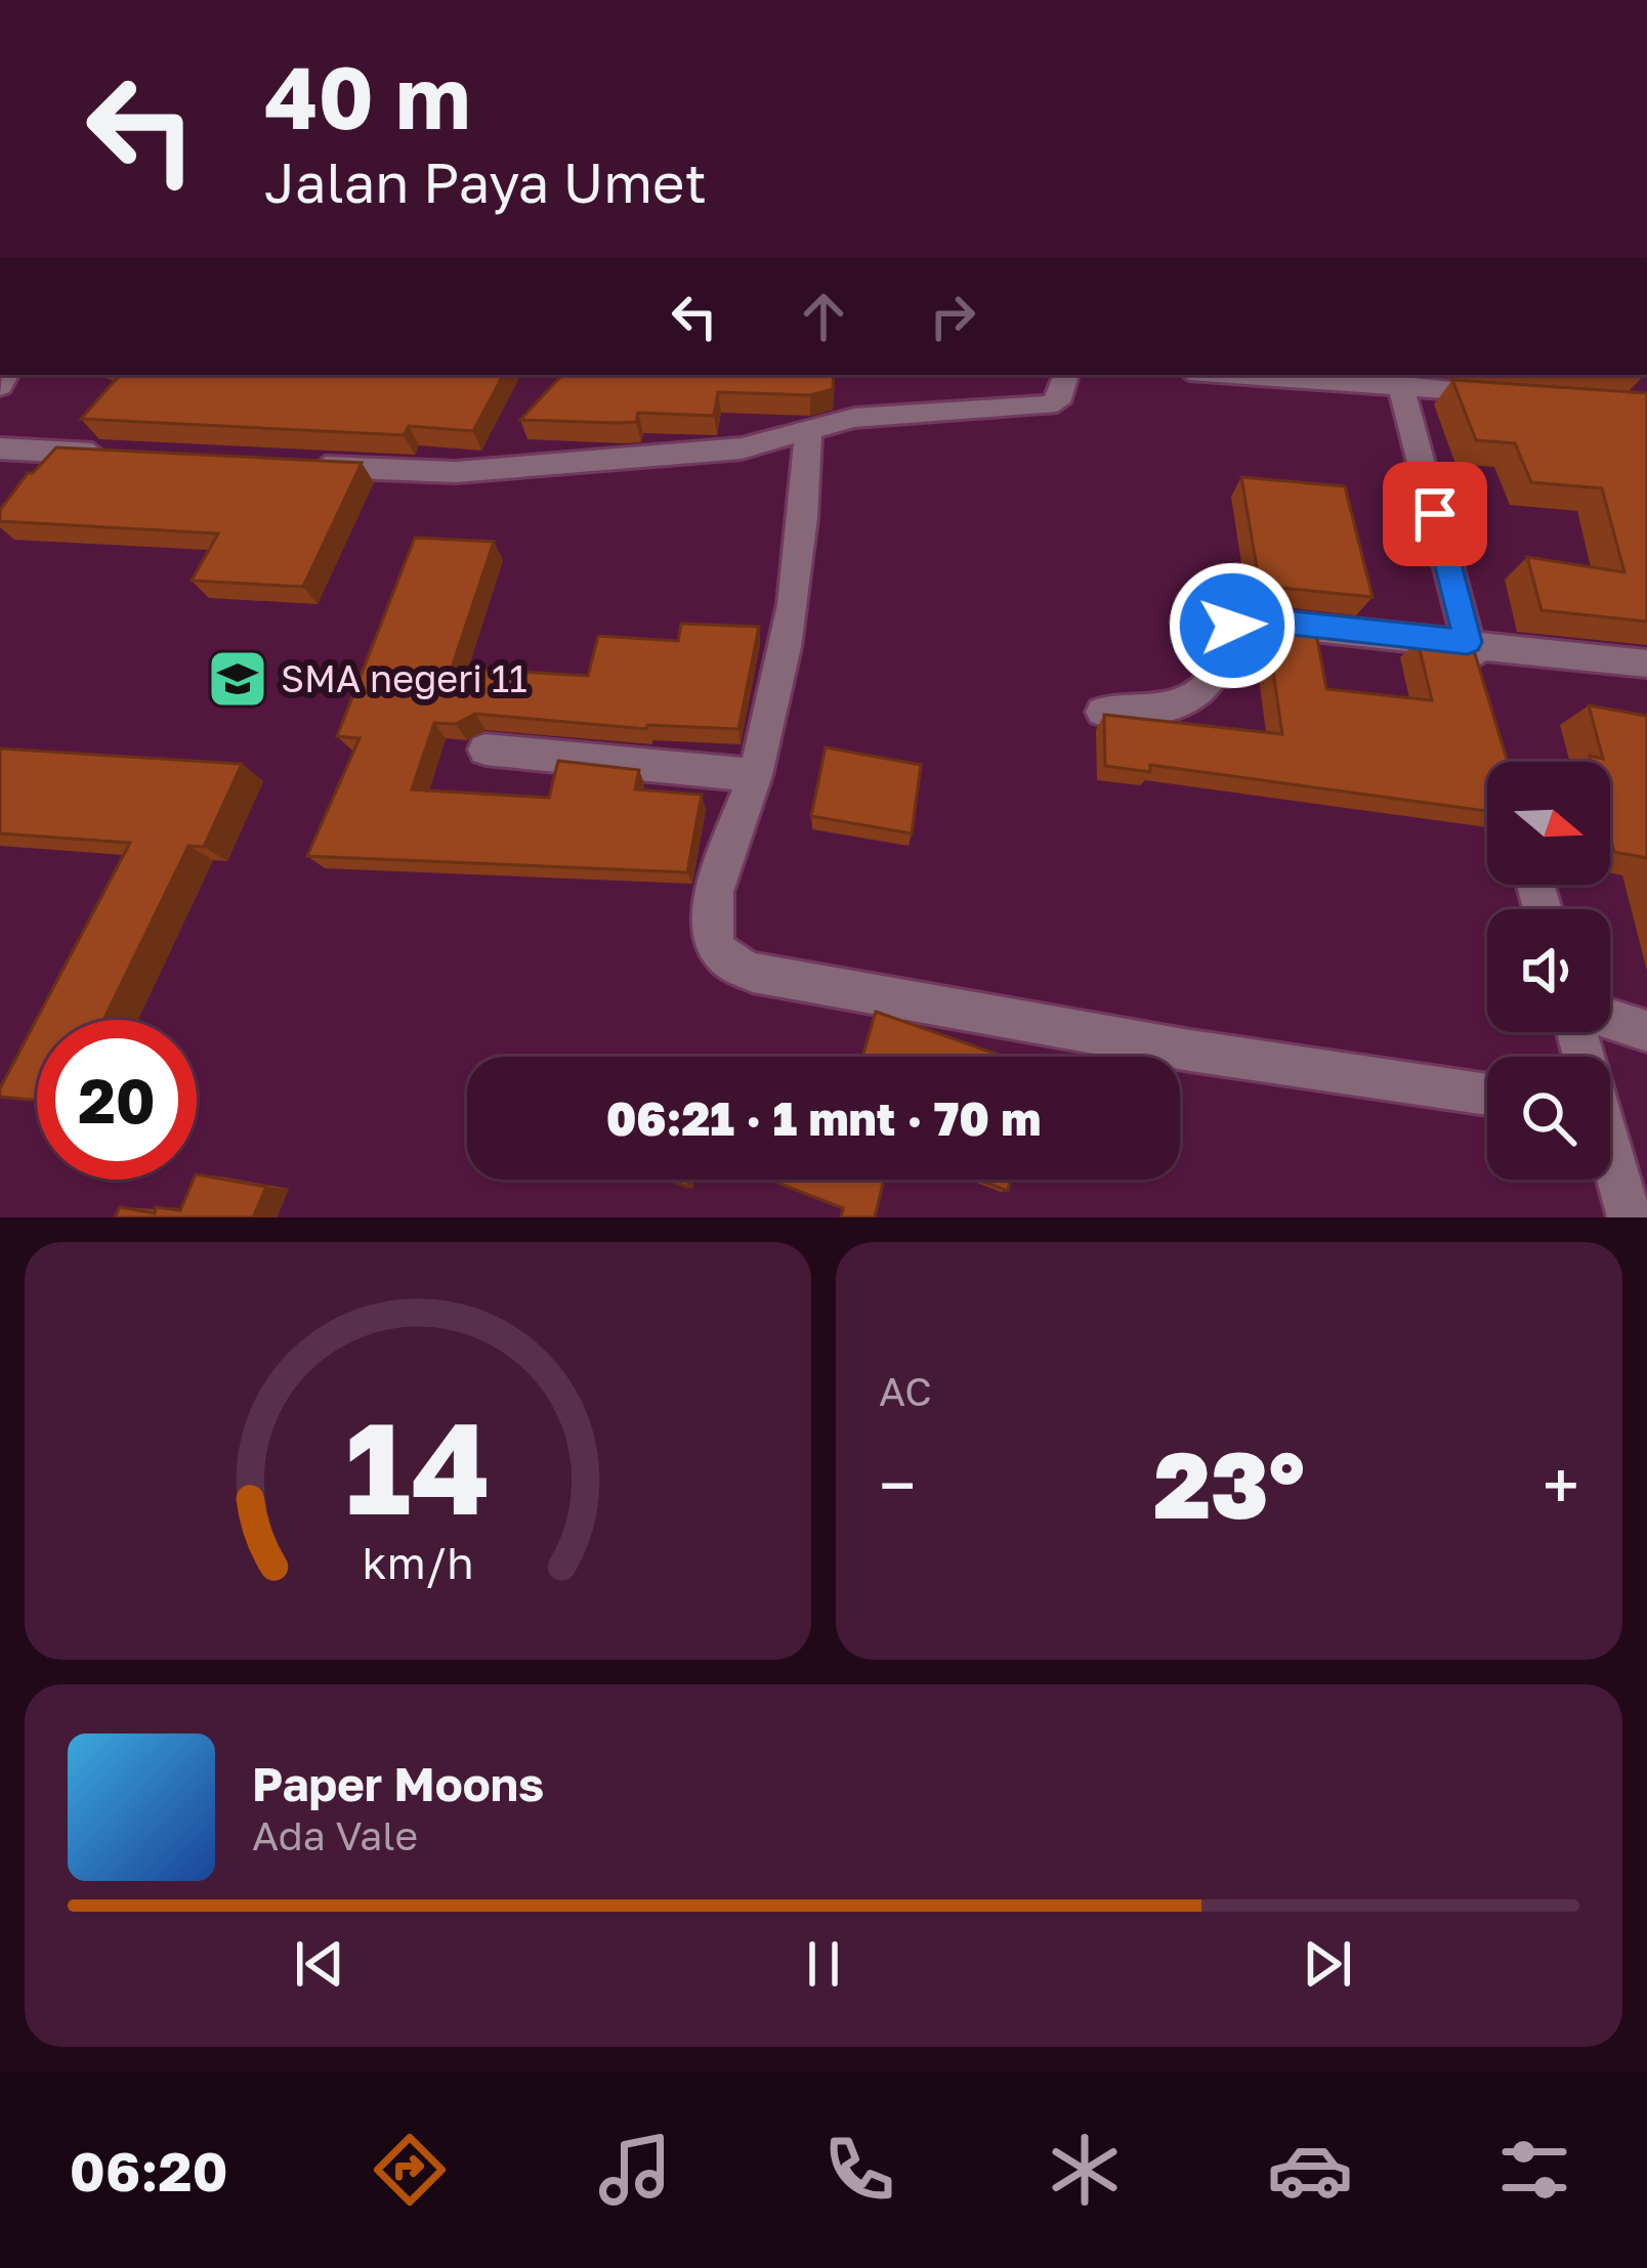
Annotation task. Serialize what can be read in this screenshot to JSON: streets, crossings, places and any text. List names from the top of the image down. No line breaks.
{"places":{"school or university":["SMA negeri 11"]},"north":"right","page":{"turn":["40 m","Jalan Paya Umet"],"limit":"20","trip":"06:21 · 1 mnt · 70 m","tile":"AC","heat":["−","23°","+"],"song":["Paper Moons","Ada Vale"],"tabs":"06:20","gauge":["14","km/h"]}}
